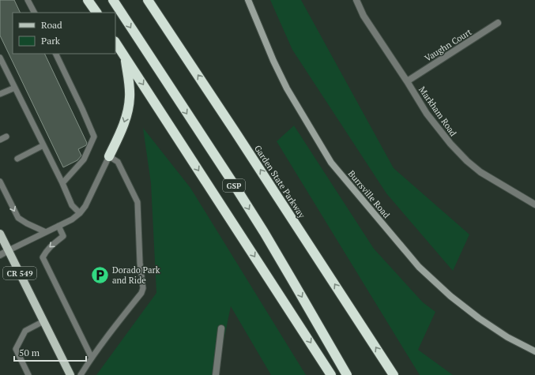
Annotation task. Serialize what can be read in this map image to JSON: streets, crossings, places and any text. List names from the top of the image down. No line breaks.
{"streets":{"highway":["Garden State Parkway","GSP"],"main road":["Burrsville Road","CR 549"],"street":["Vaughn Court","Markham Road"]},"crossings":[["Vaughn Court","Markham Road"]],"places":{"parking":["Dorado Park and Ride"]},"legend":["Road","Park"],"scale_bar":"50 m"}
